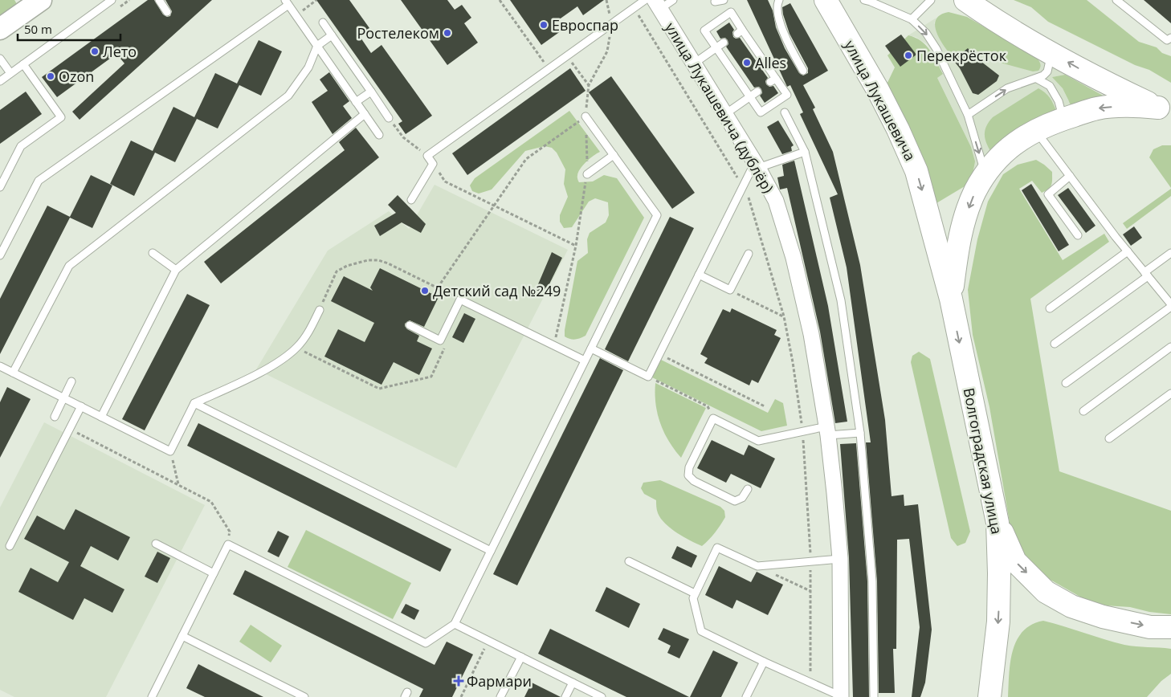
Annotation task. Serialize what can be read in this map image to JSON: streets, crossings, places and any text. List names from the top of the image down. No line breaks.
{"streets":{"main road":["улица Лукашевича","Волгоградская улица"],"street":["улица Лукашевича (дублёр)"]},"crossings":[["улица Лукашевича","Волгоградская улица"]],"one_way":["улица Лукашевича","Волгоградская улица"],"places":{"other":["Евроспар","Ростелеком","Лето","Перекрёсток","Alles","Ozon","Детский сад №249"],"health":["Фармари"]},"scale_bar":"50 m"}
